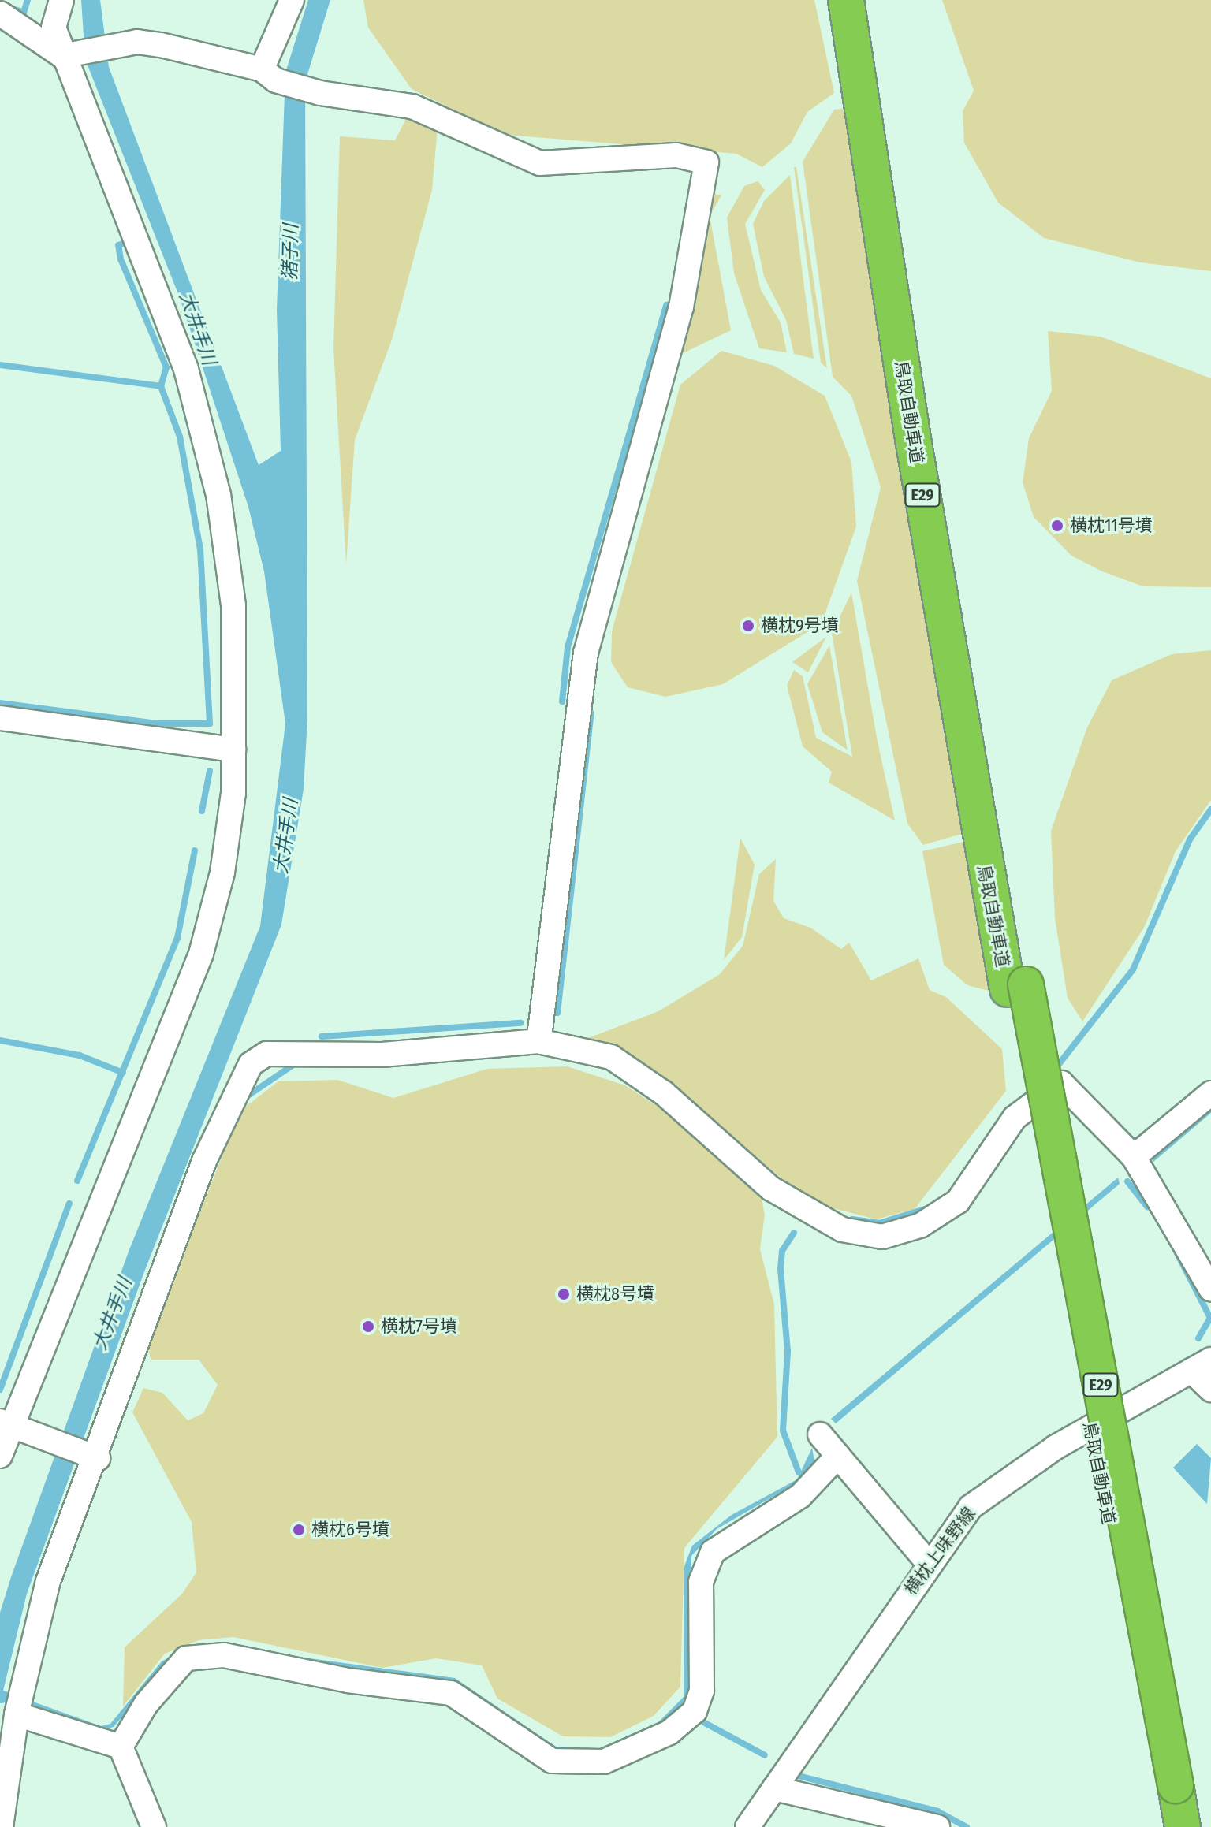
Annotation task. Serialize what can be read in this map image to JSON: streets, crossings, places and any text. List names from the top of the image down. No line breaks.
{"streets":{"highway":["鳥取自動車道","E29"],"street":["横枕上味野線"]},"water":["猪子川","大井手川"],"places":["横枕11号墳","横枕9号墳","横枕8号墳","横枕7号墳","横枕6号墳"]}
